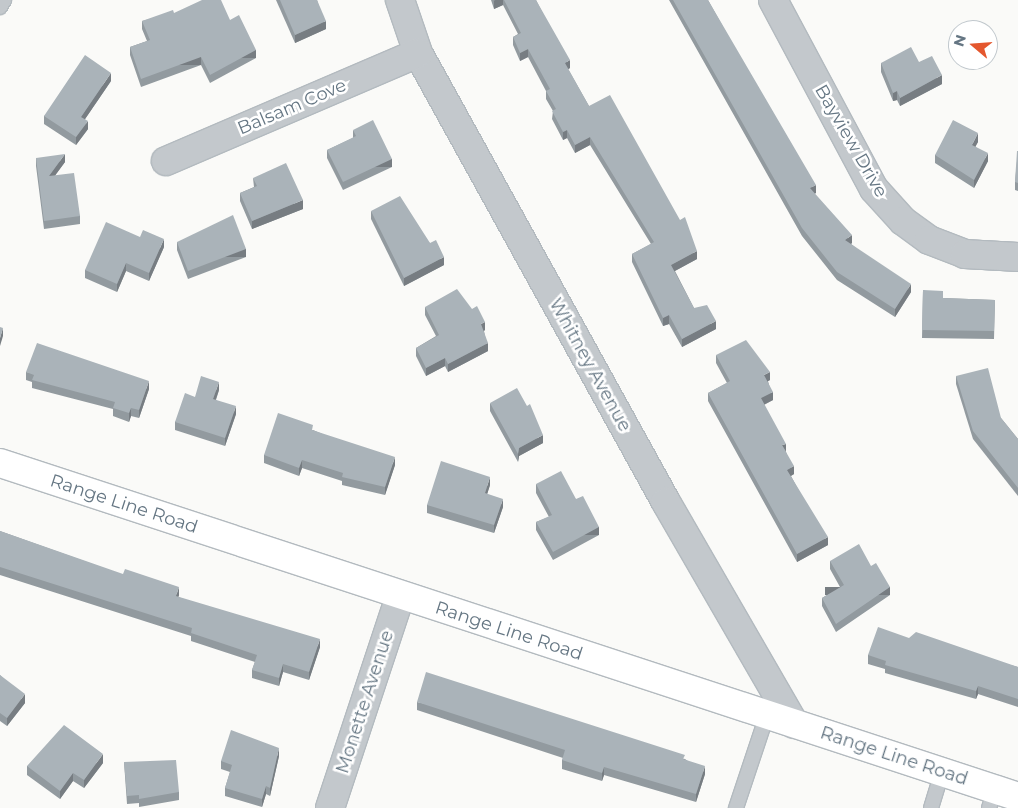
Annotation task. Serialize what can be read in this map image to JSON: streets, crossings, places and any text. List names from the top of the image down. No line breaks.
{"streets":{"main road":["Range Line Road"],"street":["Balsam Cove","Bayview Drive","Whitney Avenue","Monette Avenue"]},"crossings":[["Balsam Cove","Whitney Avenue"],["Whitney Avenue","Range Line Road"],["Range Line Road","Monette Avenue"]],"north":"left"}
